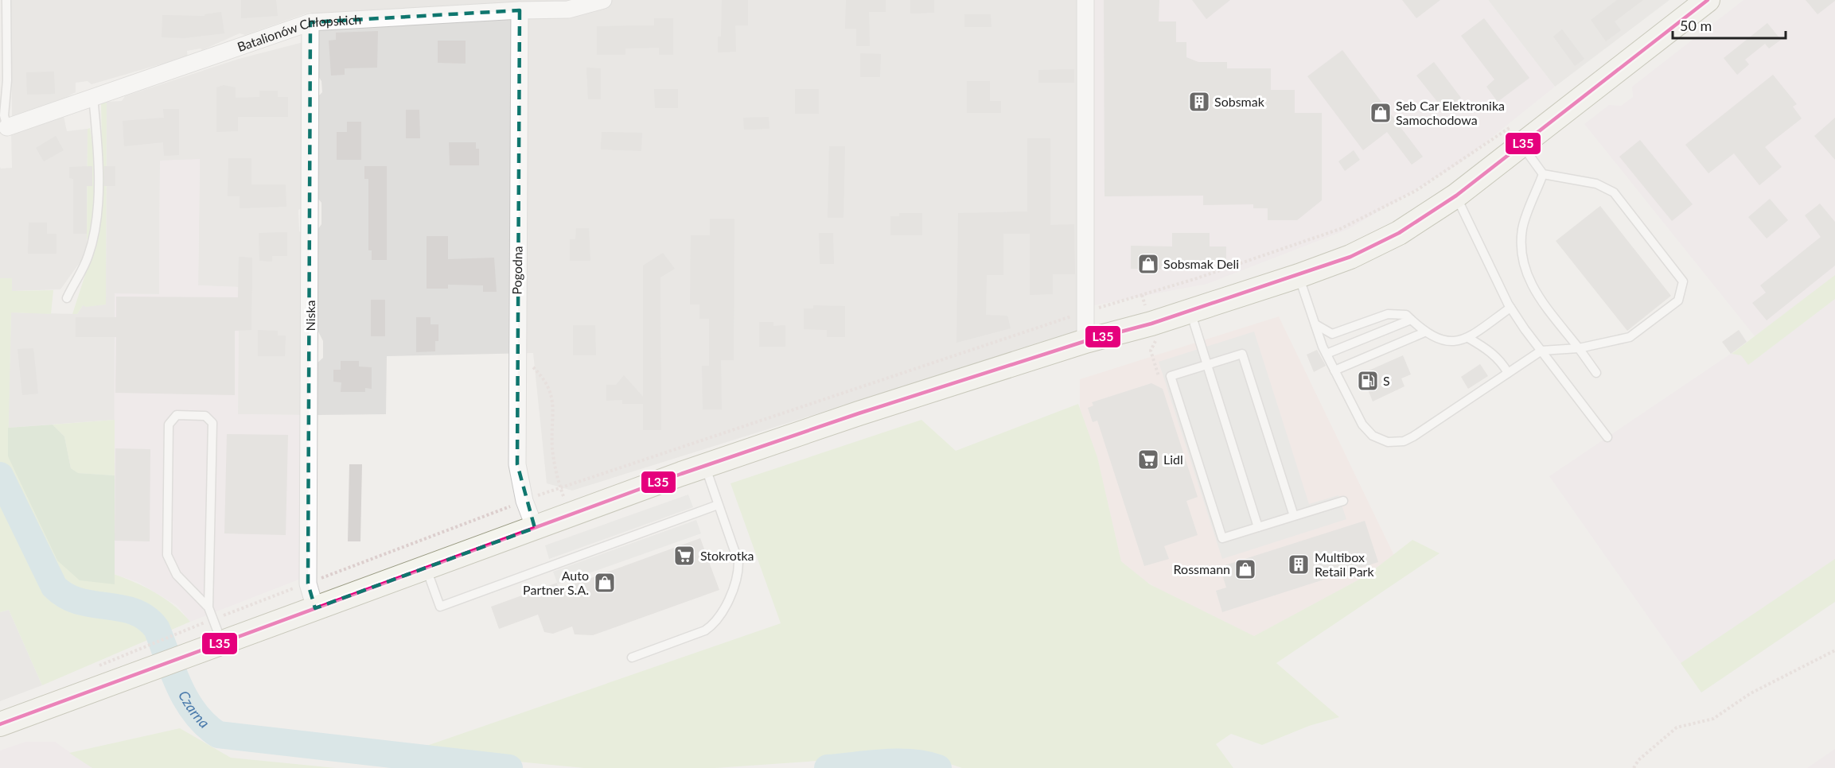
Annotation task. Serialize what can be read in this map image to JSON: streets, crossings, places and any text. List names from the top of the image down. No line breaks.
{"streets":{"street":["Batalionów Chłopskich","Pogodna","Niska"]},"crossings":[["Batalionów Chłopskich","Pogodna"],["Batalionów Chłopskich","Niska"]],"water":["Czarna"],"places":{"building":["Sobsmak","Multibox Retail Park"],"shop":["Seb Car Elektronika Samochodowa","Sobsmak Deli","Rossmann","Auto Partner S.A."],"fuel station":["S"],"supermarket":["Lidl","Stokrotka"]},"lines":["transit line L35"],"scale_bar":"50 m"}
